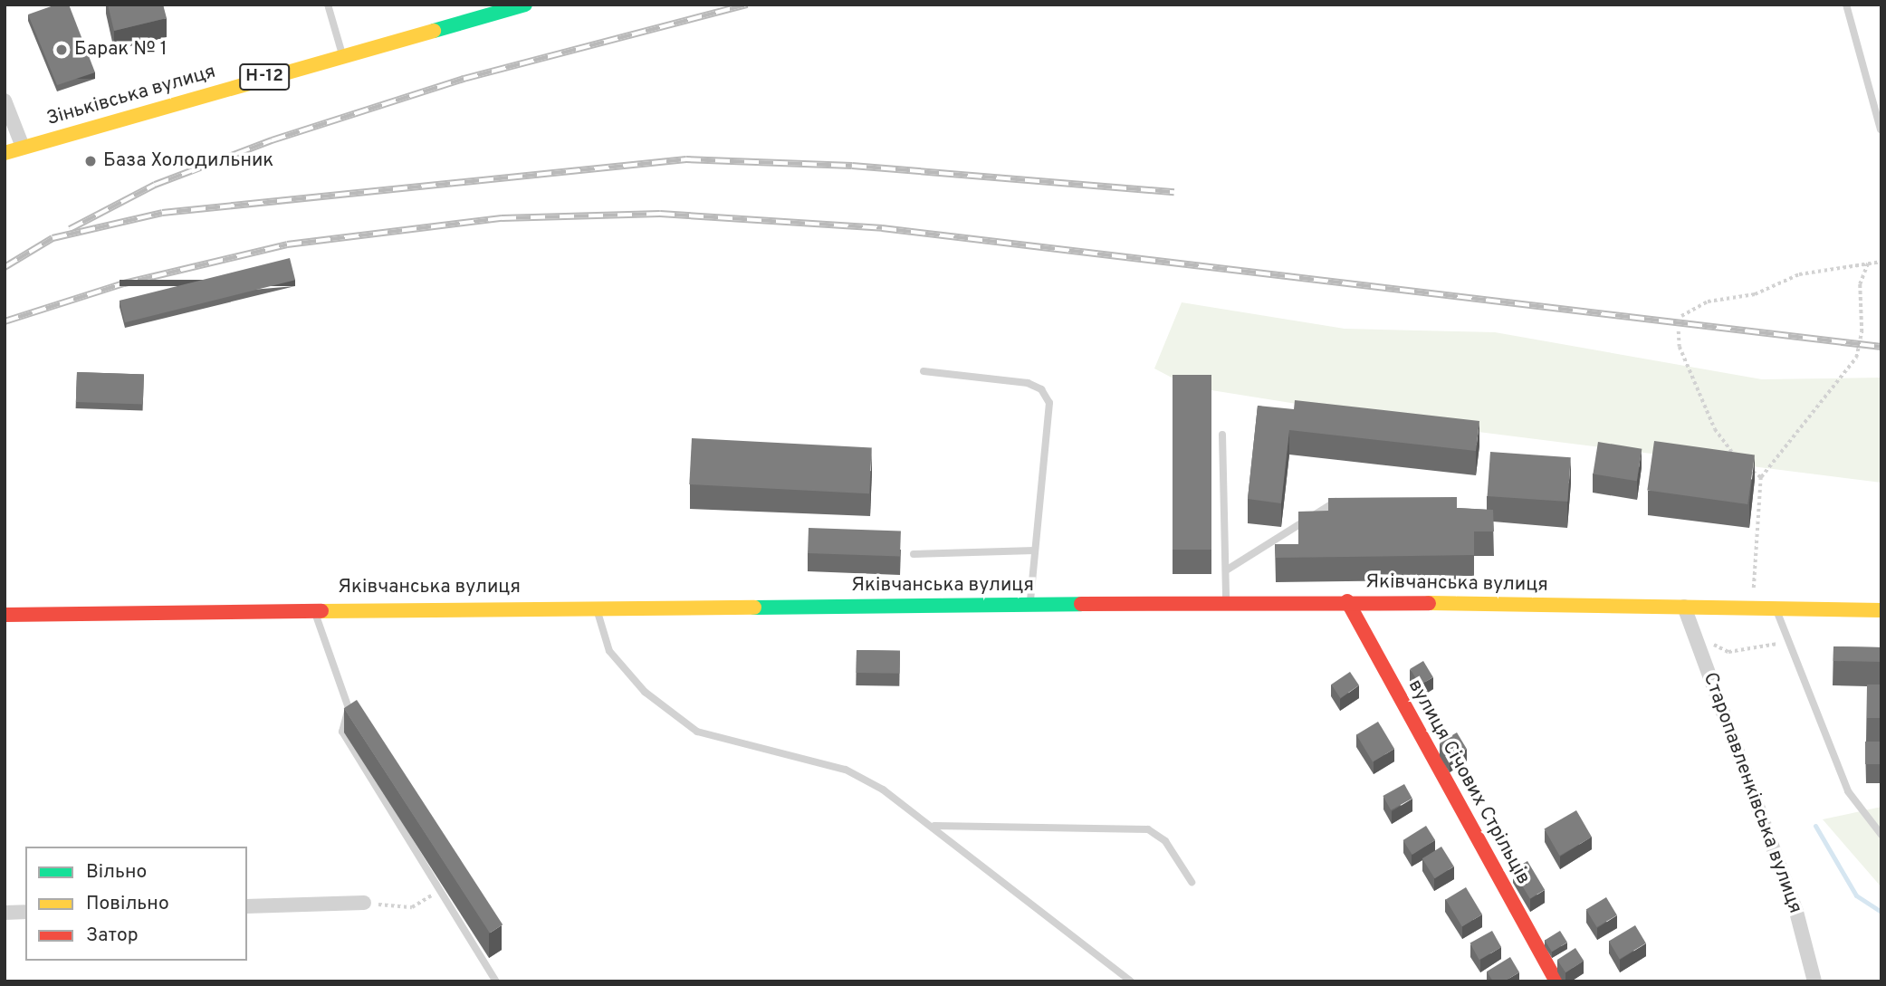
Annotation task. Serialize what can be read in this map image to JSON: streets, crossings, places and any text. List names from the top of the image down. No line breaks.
{"streets":{"street":["Н-12","Зіньківська вулиця","Яківчанська вулиця","вулиця Січових Стрільців","Старопавленківська вулиця"]},"crossings":[["Яківчанська вулиця","вулиця Січових Стрільців"],["Яківчанська вулиця","Старопавленківська вулиця"]],"places":["Барак № 1","База Холодильник"],"legend":["Вільно","Повільно","Затор"]}
